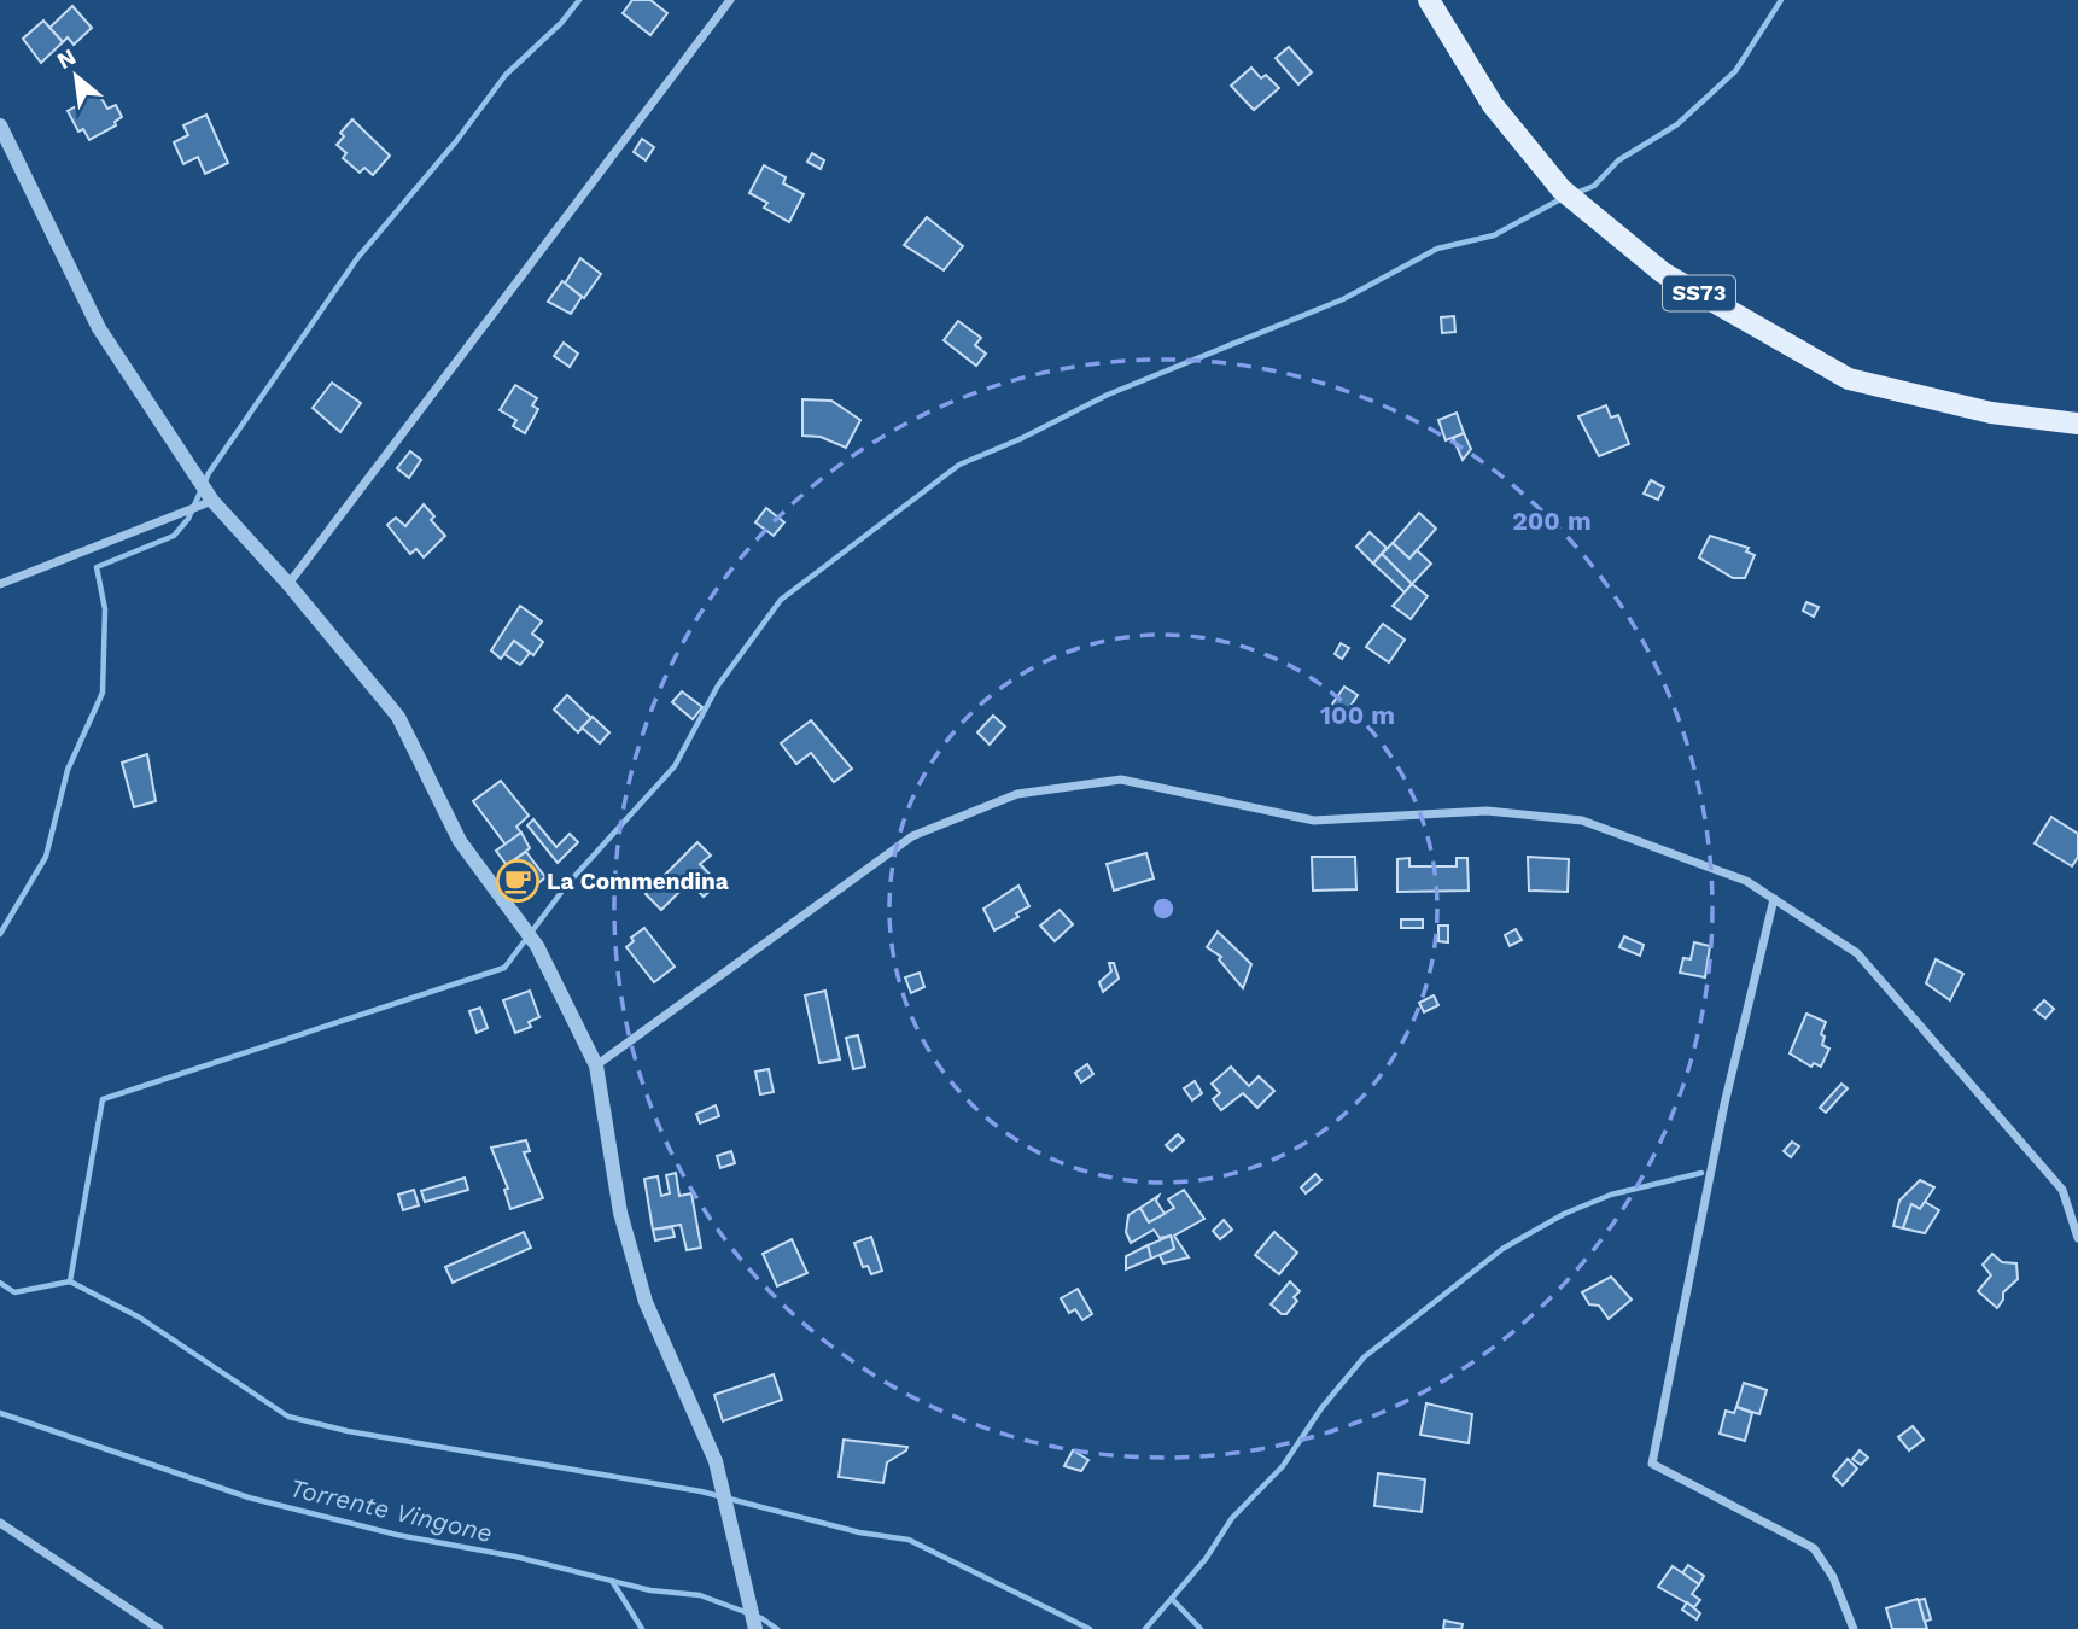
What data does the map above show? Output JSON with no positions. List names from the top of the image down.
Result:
{
  "streets": {
    "main road": ["SS73"]
  },
  "water": ["Torrente Vingone"],
  "places": {
    "cafe": ["La Commendina"]
  },
  "north": "top left",
  "rings": ["200 m", "100 m"]
}
